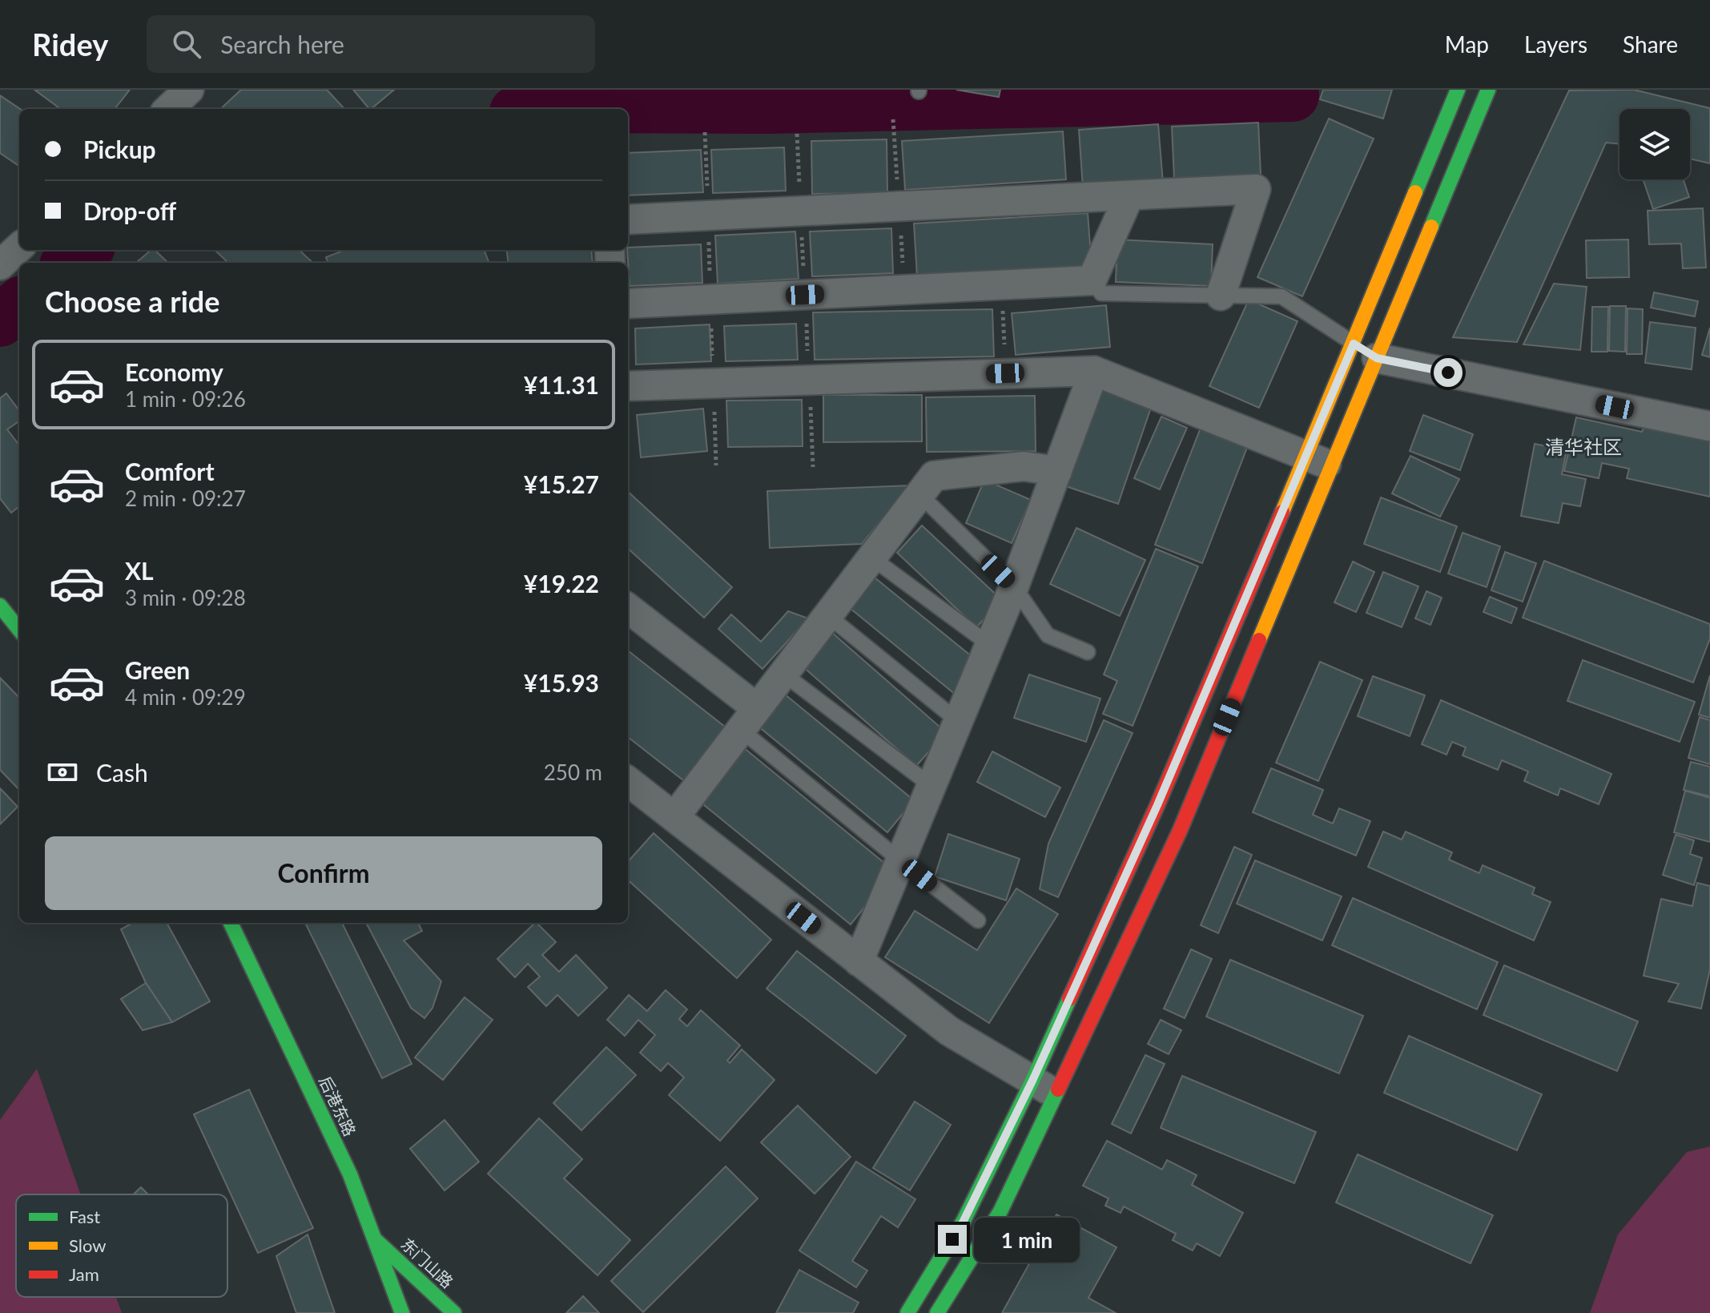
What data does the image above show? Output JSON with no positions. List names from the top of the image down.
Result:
{
  "streets": {
    "main road": ["后港东路", "东门山路"]
  },
  "crossings": [
    ["后港东路", "东门山路"]
  ],
  "districts": ["清华社区"],
  "legend": ["Fast", "Slow", "Jam"],
  "page": {
    "header": "Ridey",
    "search": "Search here",
    "nav": ["Map", "Layers", "Share"],
    "banner": ["Pickup", "Drop-off"],
    "heading": "Choose a ride",
    "list": [
      {
        "name": "Economy",
        "note": "1 min · 09:26",
        "value": "¥11.31"
      },
      {
        "name": "Comfort",
        "note": "2 min · 09:27",
        "value": "¥15.27"
      },
      {
        "name": "XL",
        "note": "3 min · 09:28",
        "value": "¥19.22"
      },
      {
        "name": "Green",
        "note": "4 min · 09:29",
        "value": "¥15.93"
      }
    ],
    "pay": ["Cash", "250 m"],
    "buttons": "Confirm",
    "bubble": "1 min"
  }
}
